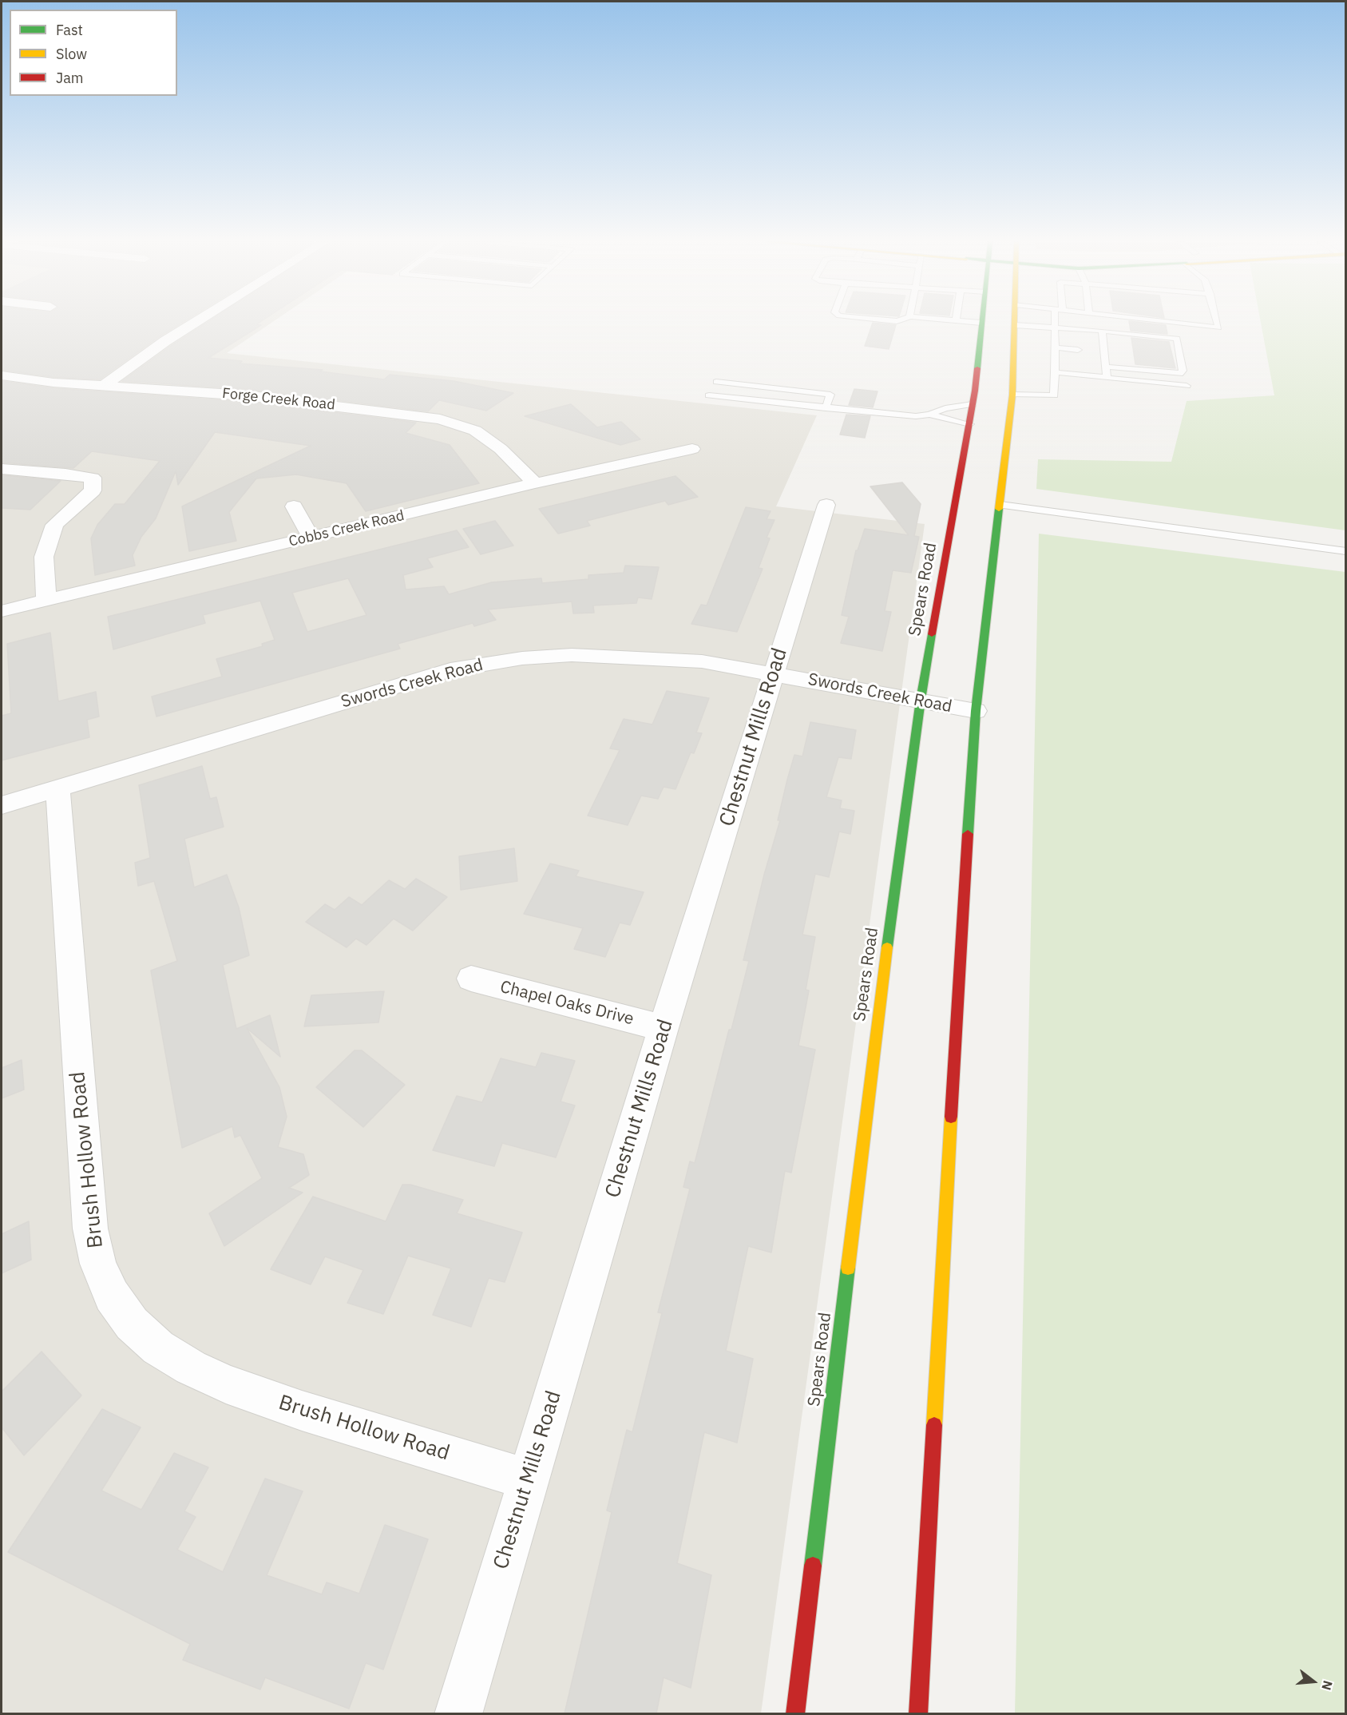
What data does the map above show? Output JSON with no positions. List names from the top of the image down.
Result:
{
  "streets": {
    "main road": ["Spears Road"],
    "street": [
      "Forge Creek Road",
      "Cobbs Creek Road",
      "Swords Creek Road",
      "Chestnut Mills Road",
      "Chapel Oaks Drive",
      "Brush Hollow Road"
    ]
  },
  "crossings": [
    ["Forge Creek Road", "Cobbs Creek Road"],
    ["Spears Road", "Swords Creek Road"],
    ["Swords Creek Road", "Chestnut Mills Road"],
    ["Swords Creek Road", "Brush Hollow Road"],
    ["Chestnut Mills Road", "Chapel Oaks Drive"],
    ["Chestnut Mills Road", "Brush Hollow Road"]
  ],
  "legend": ["Fast", "Slow", "Jam"],
  "north": "right"
}
